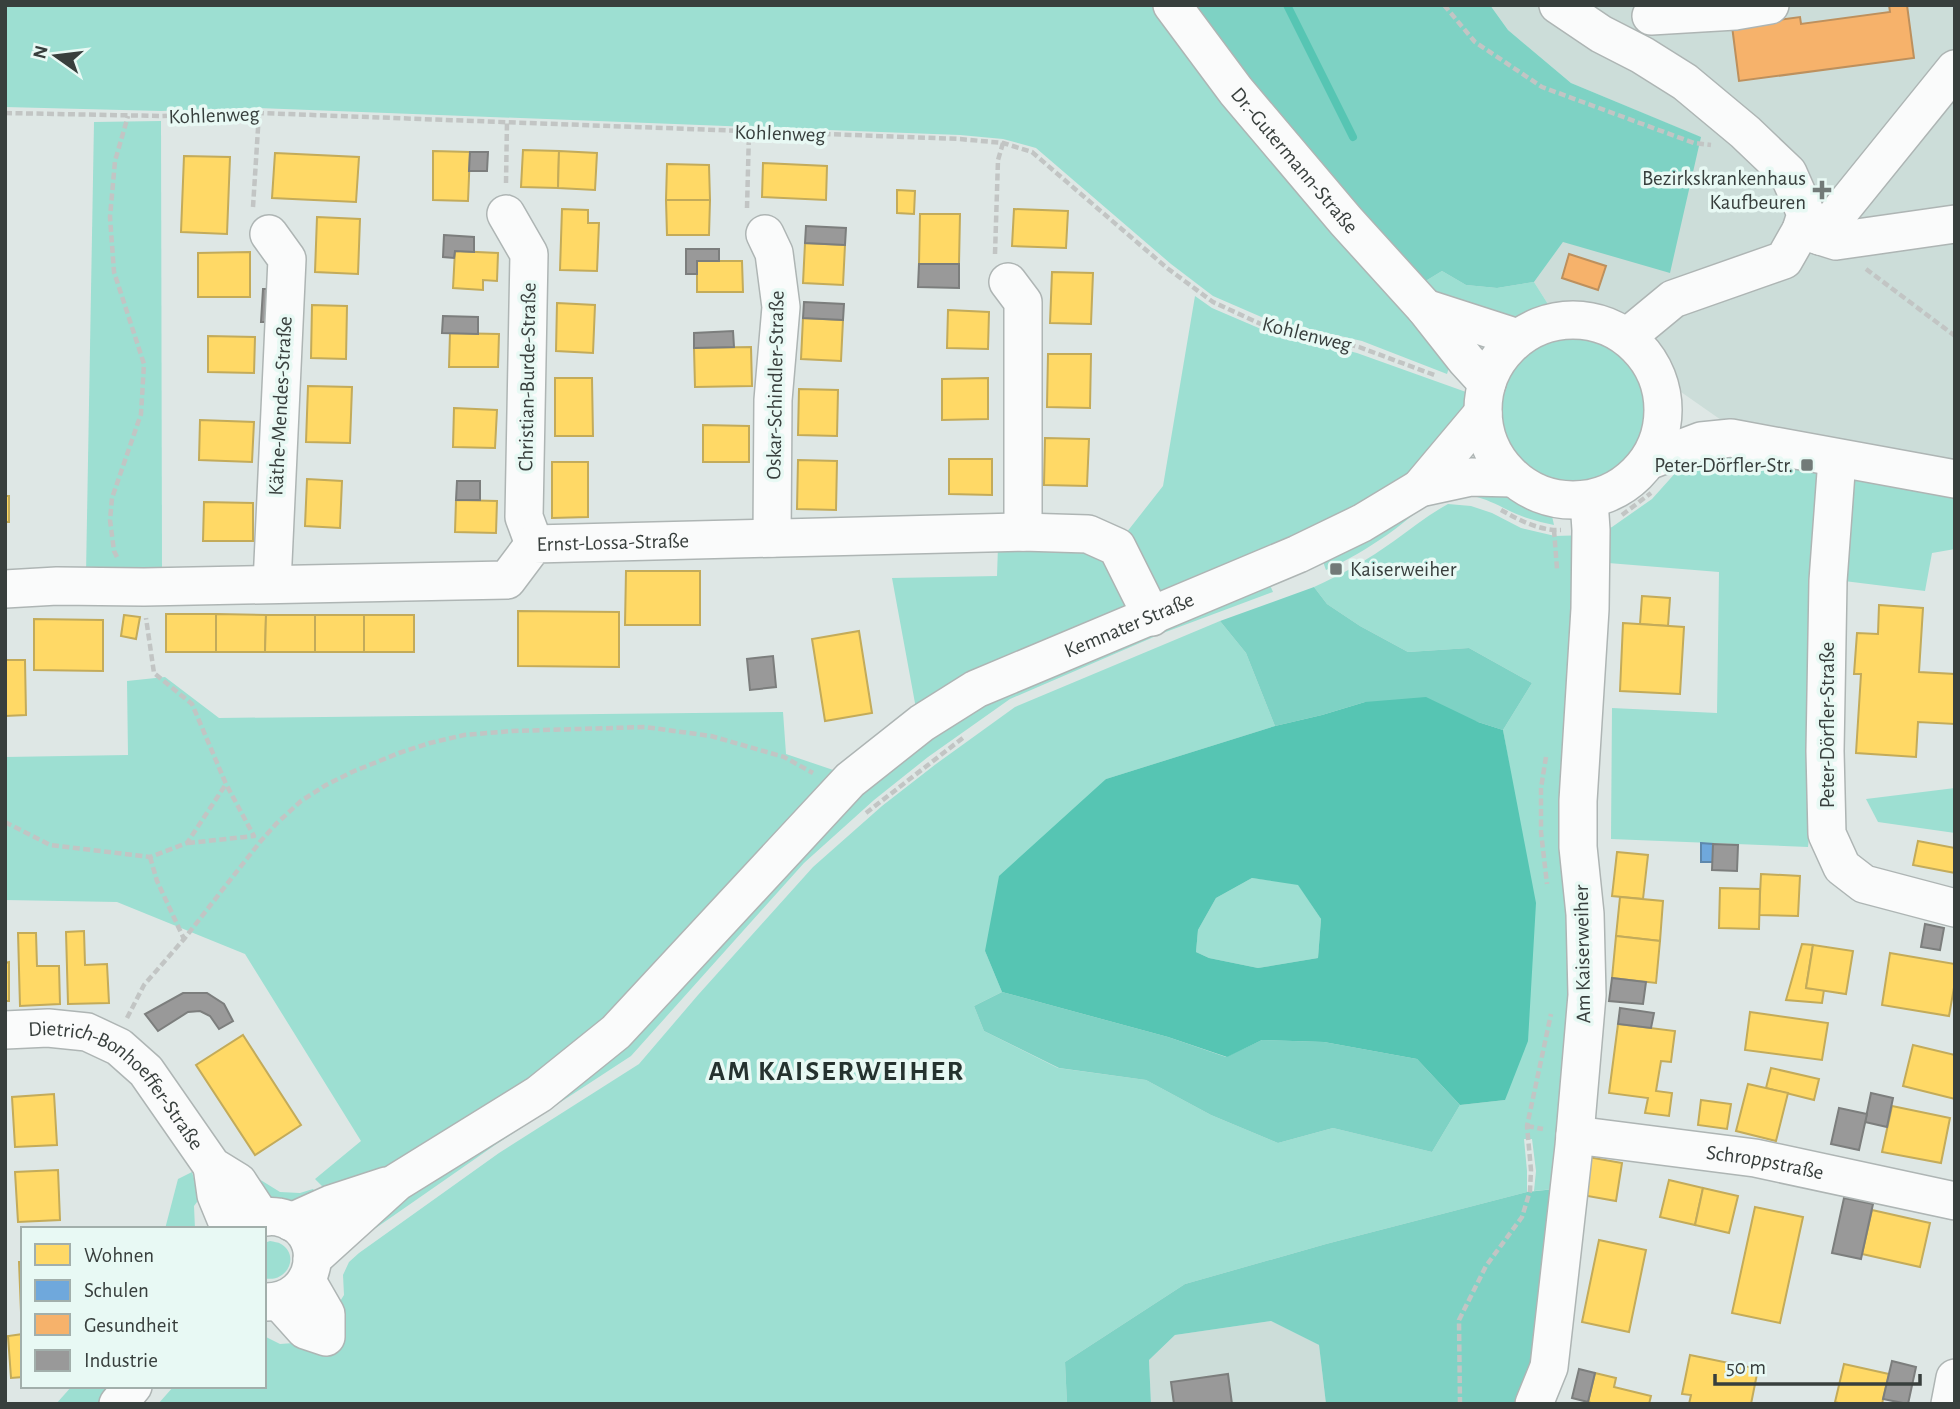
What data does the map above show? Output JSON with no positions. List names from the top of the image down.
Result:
{
  "streets": {
    "street": [
      "Dr.-Gutermann-Straße",
      "Christian-Burde-Straße",
      "Oskar-Schindler-Straße",
      "Käthe-Mendes-Straße",
      "Ernst-Lossa-Straße",
      "Kemnater Straße",
      "Peter-Dörfler-Straße",
      "Am Kaiserweiher",
      "Dietrich-Bonhoeffer-Straße",
      "Schroppstraße"
    ],
    "path": ["Kohlenweg"]
  },
  "crossings": [
    ["Kohlenweg", "Dr.-Gutermann-Straße"],
    ["Kohlenweg", "Kemnater Straße"],
    ["Kohlenweg", "Am Kaiserweiher"],
    ["Dr.-Gutermann-Straße", "Kemnater Straße"],
    ["Dr.-Gutermann-Straße", "Am Kaiserweiher"],
    ["Christian-Burde-Straße", "Ernst-Lossa-Straße"],
    ["Oskar-Schindler-Straße", "Ernst-Lossa-Straße"],
    ["Käthe-Mendes-Straße", "Ernst-Lossa-Straße"],
    ["Ernst-Lossa-Straße", "Kemnater Straße"],
    ["Kemnater Straße", "Am Kaiserweiher"],
    ["Am Kaiserweiher", "Schroppstraße"]
  ],
  "districts": ["AM KAISERWEIHER"],
  "places": {
    "health": ["Bezirkskrankenhaus Kaufbeuren"],
    "transit": ["Peter-Dörfler-Str.", "Kaiserweiher"]
  },
  "legend": [
    "Wohnen",
    "Schulen",
    "Gesundheit",
    "Industrie"
  ],
  "scale_bar": "50 m",
  "north": "left"
}
